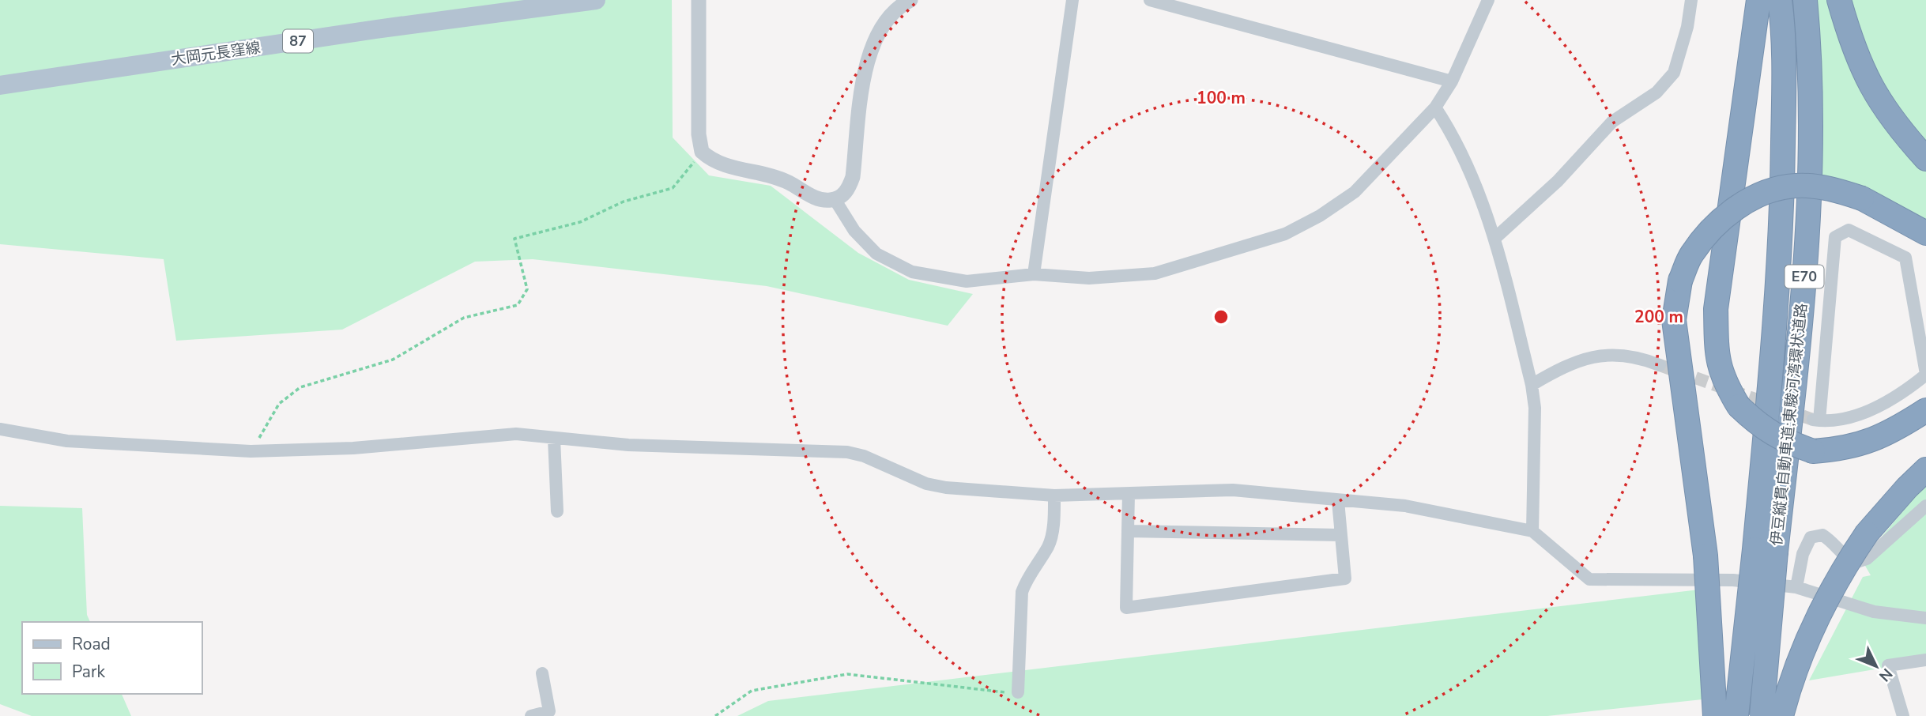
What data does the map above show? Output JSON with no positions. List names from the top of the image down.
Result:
{
  "streets": {
    "highway": ["E70", "伊豆縦貫自動車道;東駿河湾環状道路"],
    "main road": ["87", "大岡元長窪線"]
  },
  "legend": ["Road", "Park"],
  "north": "bottom right",
  "rings": ["100 m", "200 m"]
}
